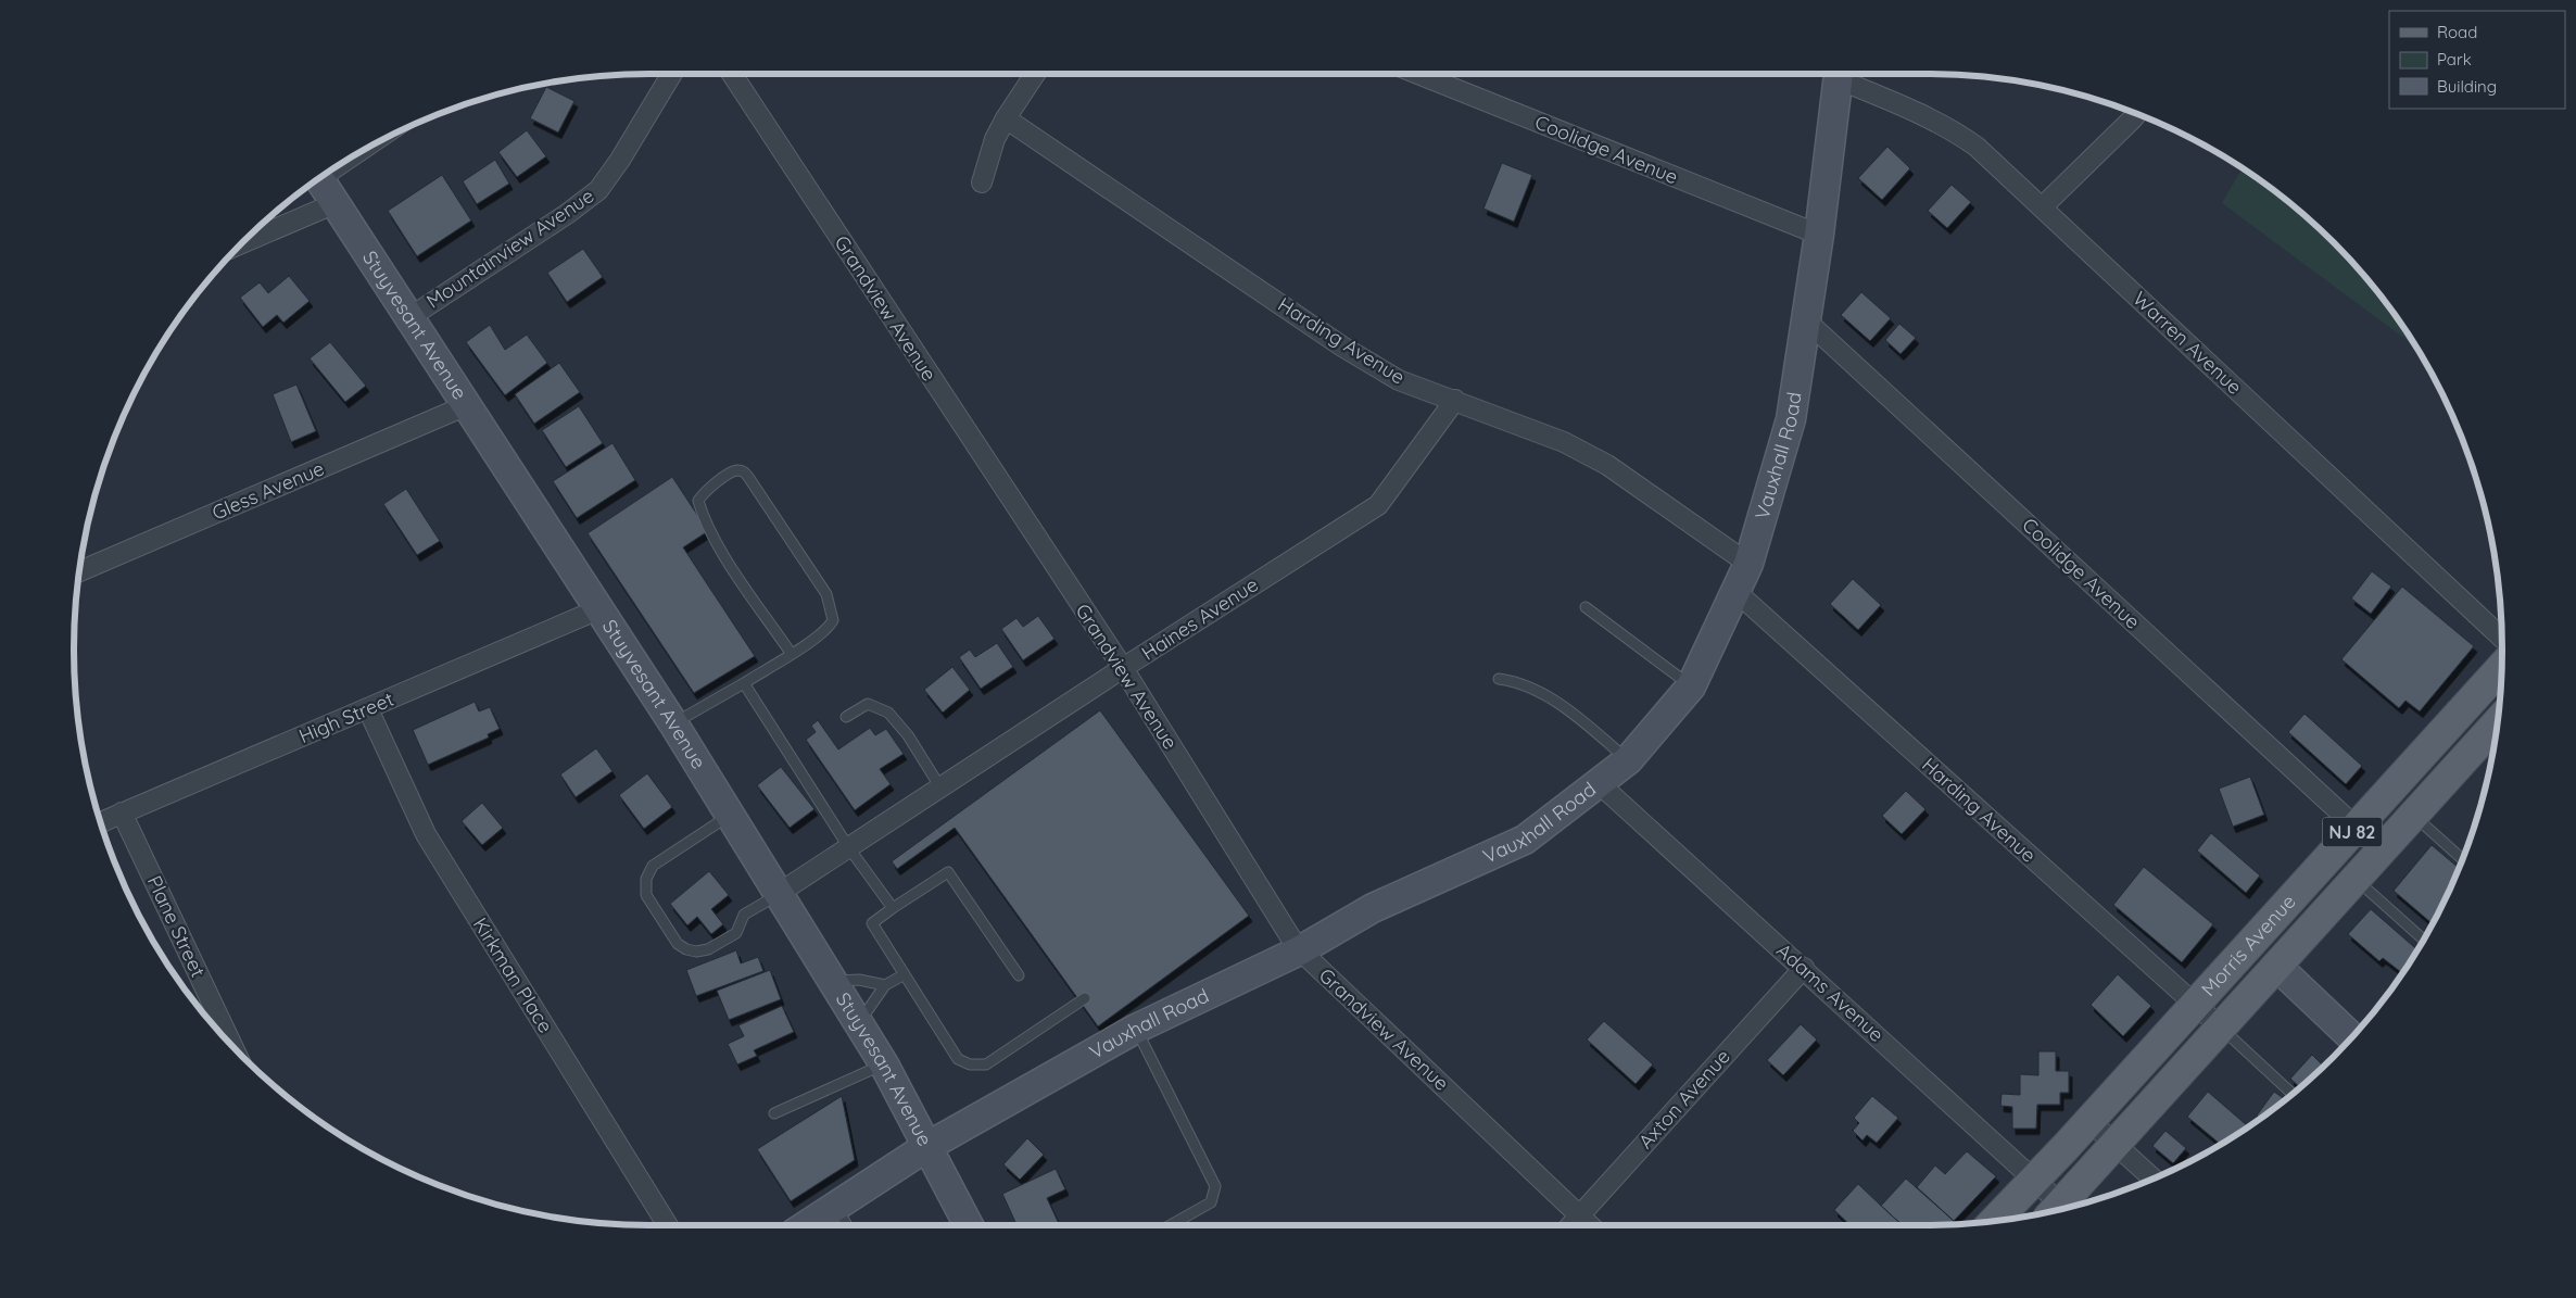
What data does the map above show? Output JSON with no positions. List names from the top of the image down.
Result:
{
  "streets": {
    "main road": ["NJ 82", "Morris Avenue"],
    "street": [
      "Coolidge Avenue",
      "Mountainview Avenue",
      "Grandview Avenue",
      "Stuyvesant Avenue",
      "Harding Avenue",
      "Warren Avenue",
      "Vauxhall Road",
      "Gless Avenue",
      "Haines Avenue",
      "High Street",
      "Plane Street",
      "Kirkman Place",
      "Adams Avenue",
      "Axton Avenue"
    ]
  },
  "crossings": [
    ["Coolidge Avenue", "Vauxhall Road"],
    ["Coolidge Avenue", "Morris Avenue"],
    ["Mountainview Avenue", "Stuyvesant Avenue"],
    ["Grandview Avenue", "Vauxhall Road"],
    ["Grandview Avenue", "Haines Avenue"],
    ["Grandview Avenue", "Axton Avenue"],
    ["Stuyvesant Avenue", "Vauxhall Road"],
    ["Stuyvesant Avenue", "Gless Avenue"],
    ["Stuyvesant Avenue", "Haines Avenue"],
    ["Stuyvesant Avenue", "High Street"],
    ["Harding Avenue", "Vauxhall Road"],
    ["Harding Avenue", "Haines Avenue"],
    ["Harding Avenue", "Morris Avenue"],
    ["Vauxhall Road", "Adams Avenue"],
    ["High Street", "Plane Street"],
    ["High Street", "Kirkman Place"],
    ["Morris Avenue", "Adams Avenue"],
    ["Adams Avenue", "Axton Avenue"]
  ],
  "legend": ["Road", "Park", "Building"]
}
